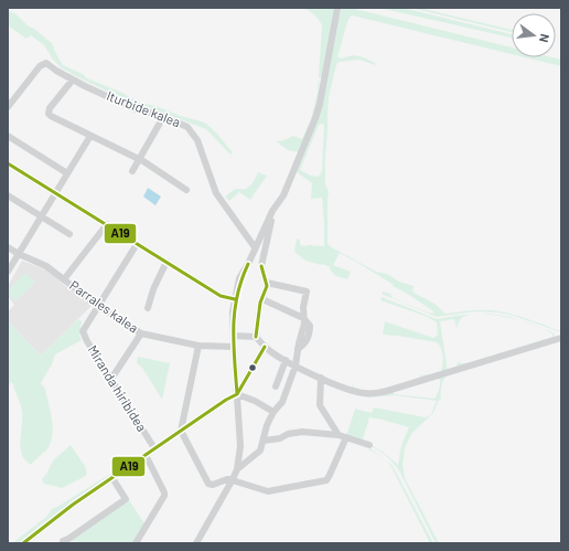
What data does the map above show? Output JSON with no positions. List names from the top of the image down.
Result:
{
  "streets": {
    "street": ["Iturbide kalea", "Parrales kalea", "Miranda hiribidea"]
  },
  "crossings": [
    ["Parrales kalea", "Miranda hiribidea"]
  ],
  "lines": ["transit line A19"],
  "north": "right"
}
